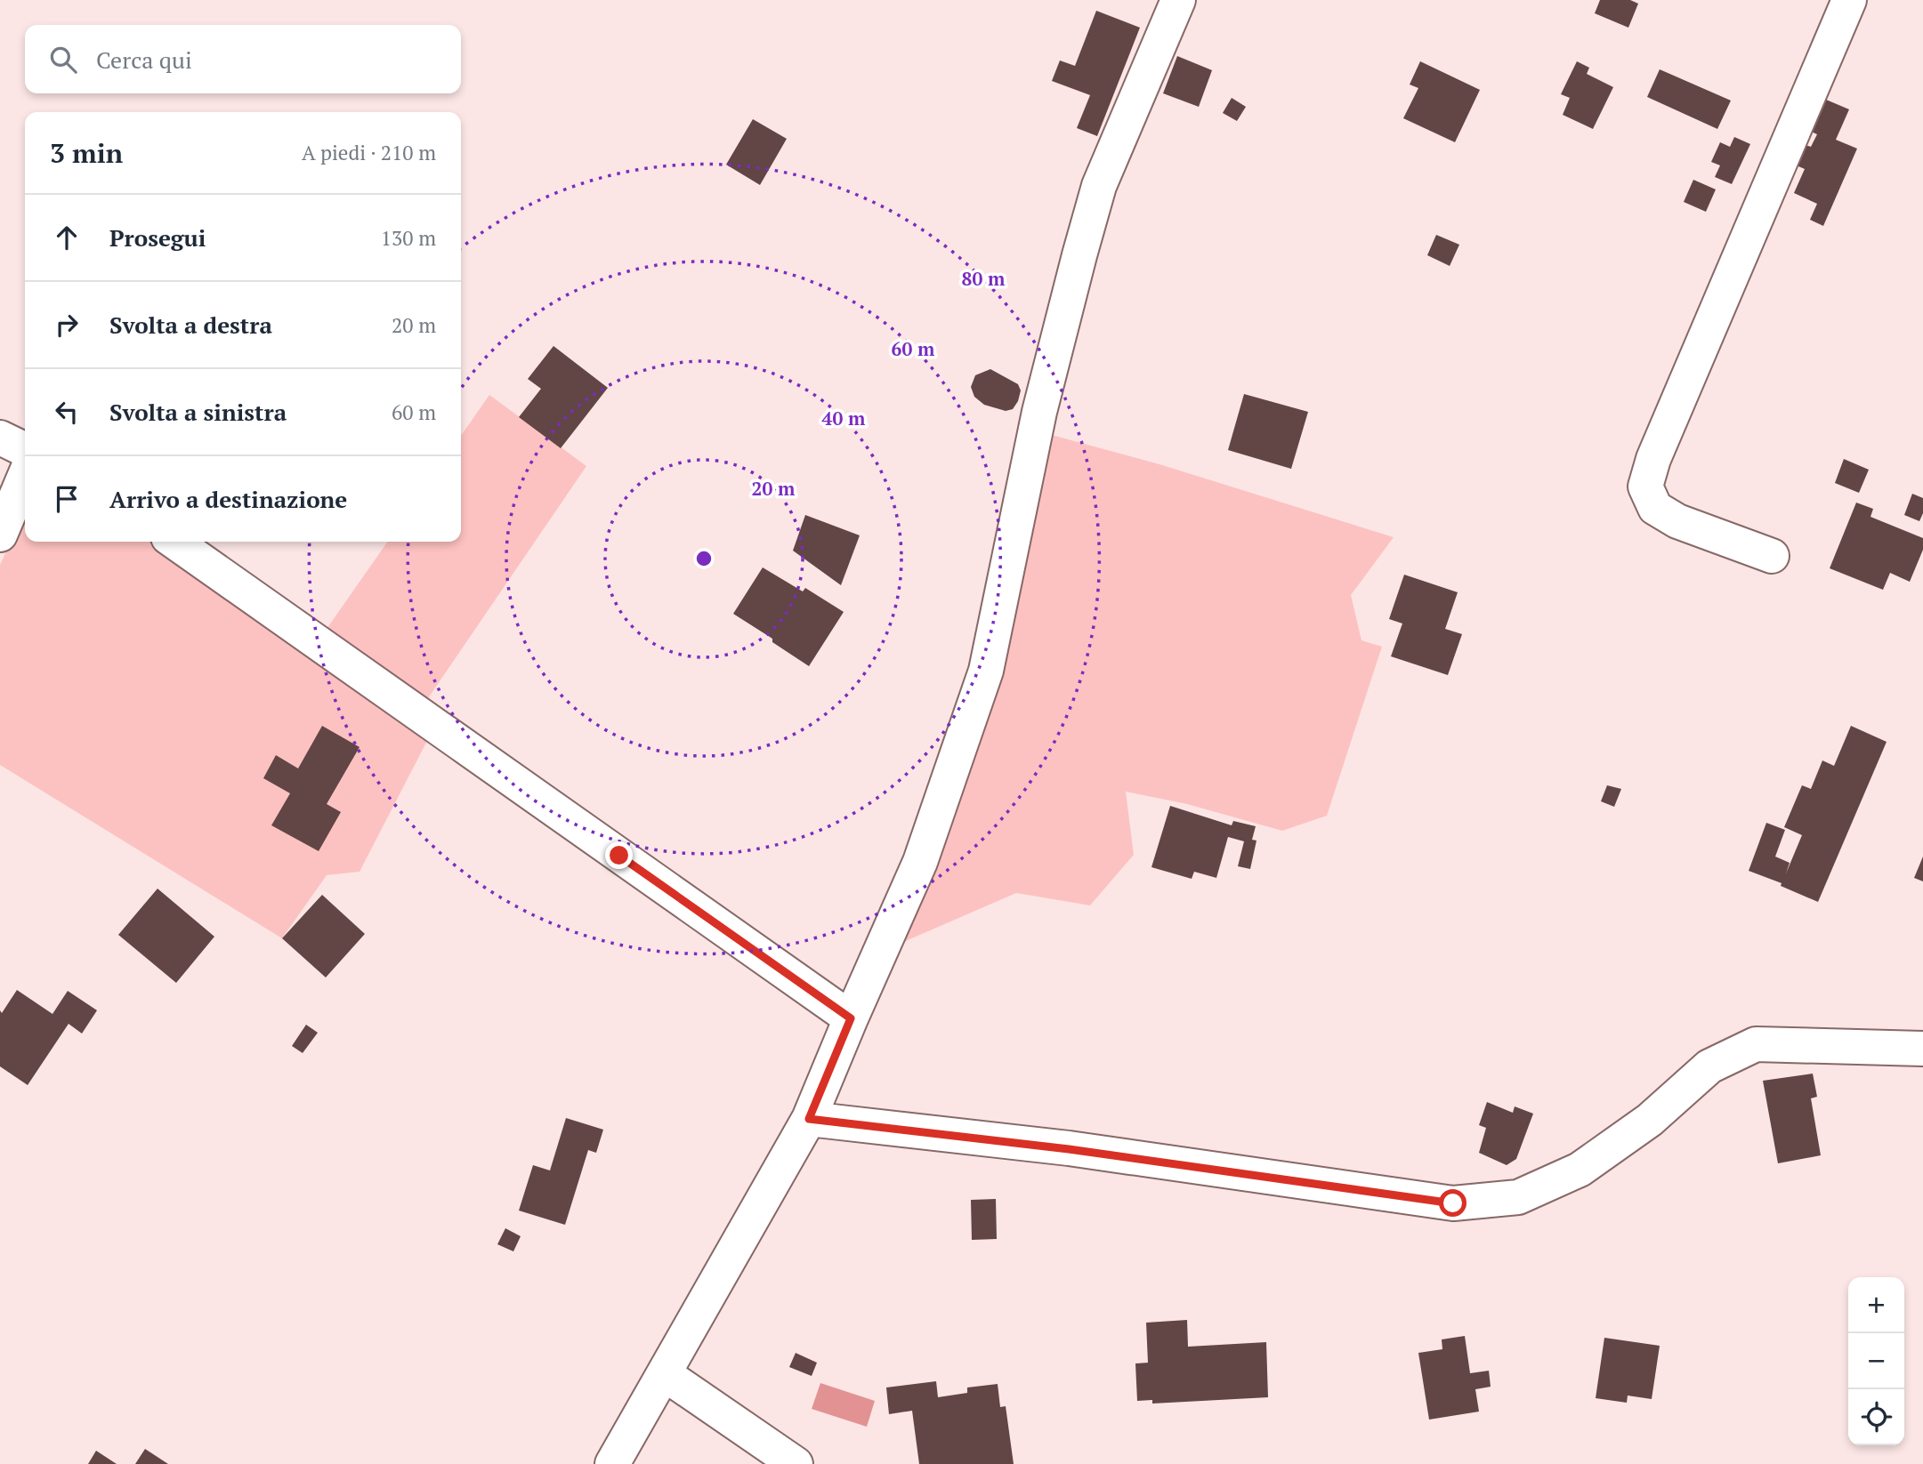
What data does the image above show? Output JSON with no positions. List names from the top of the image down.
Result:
{
  "page": {
    "search": "Cerca qui",
    "heading": ["3 min", "A piedi · 210 m"],
    "list": [
      ["Prosegui", "130 m"],
      ["Svolta a destra", "20 m"],
      ["Svolta a sinistra", "60 m"],
      "Arrivo a destinazione"
    ],
    "map_buttons": ["+", "−"]
  },
  "rings": [
    "80 m",
    "60 m",
    "40 m",
    "20 m"
  ]
}
